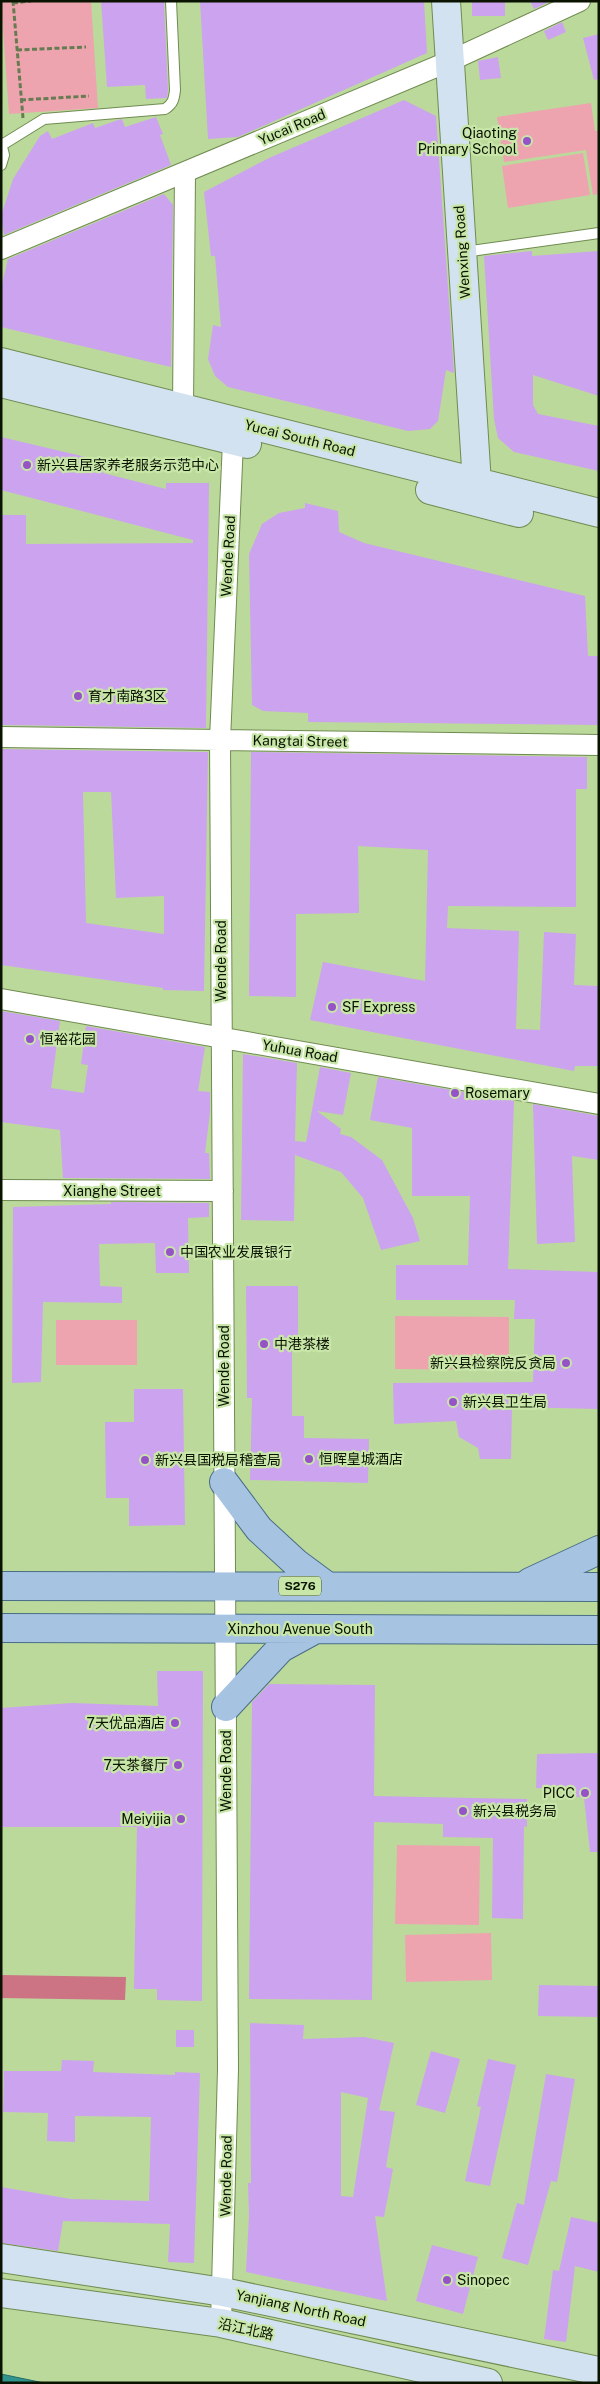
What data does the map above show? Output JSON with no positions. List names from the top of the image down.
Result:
{
  "streets": {
    "main road": ["S276", "Xinzhou Avenue South"],
    "street": [
      "Yucai Road",
      "Wenxing Road",
      "Yucai South Road",
      "Wende Road",
      "Kangtai Street",
      "Yuhua Road",
      "Xianghe Street",
      "Yanjiang North Road",
      "沿江北路"
    ]
  },
  "crossings": [
    ["Yucai Road", "Wenxing Road"],
    ["Wenxing Road", "Yucai South Road"],
    ["Yucai South Road", "Wende Road"],
    ["Wende Road", "Kangtai Street"],
    ["Wende Road", "Yuhua Road"],
    ["Wende Road", "Xianghe Street"],
    ["Wende Road", "S276"],
    ["Wende Road", "Xinzhou Avenue South"],
    ["Wende Road", "Yanjiang North Road"],
    ["Wende Road", "沿江北路"]
  ],
  "places": [
    "Qiaoting Primary School",
    "新兴县居家养老服务示范中心",
    "育才南路3区",
    "SF Express",
    "恒裕花园",
    "Rosemary",
    "中国农业发展银行",
    "中港茶楼",
    "新兴县检察院反贪局",
    "新兴县卫生局",
    "恒晖皇城酒店",
    "新兴县国税局稽查局",
    "7天优品酒店",
    "7天茶餐厅",
    "PICC",
    "新兴县税务局",
    "Meiyijia",
    "Sinopec"
  ]
}
